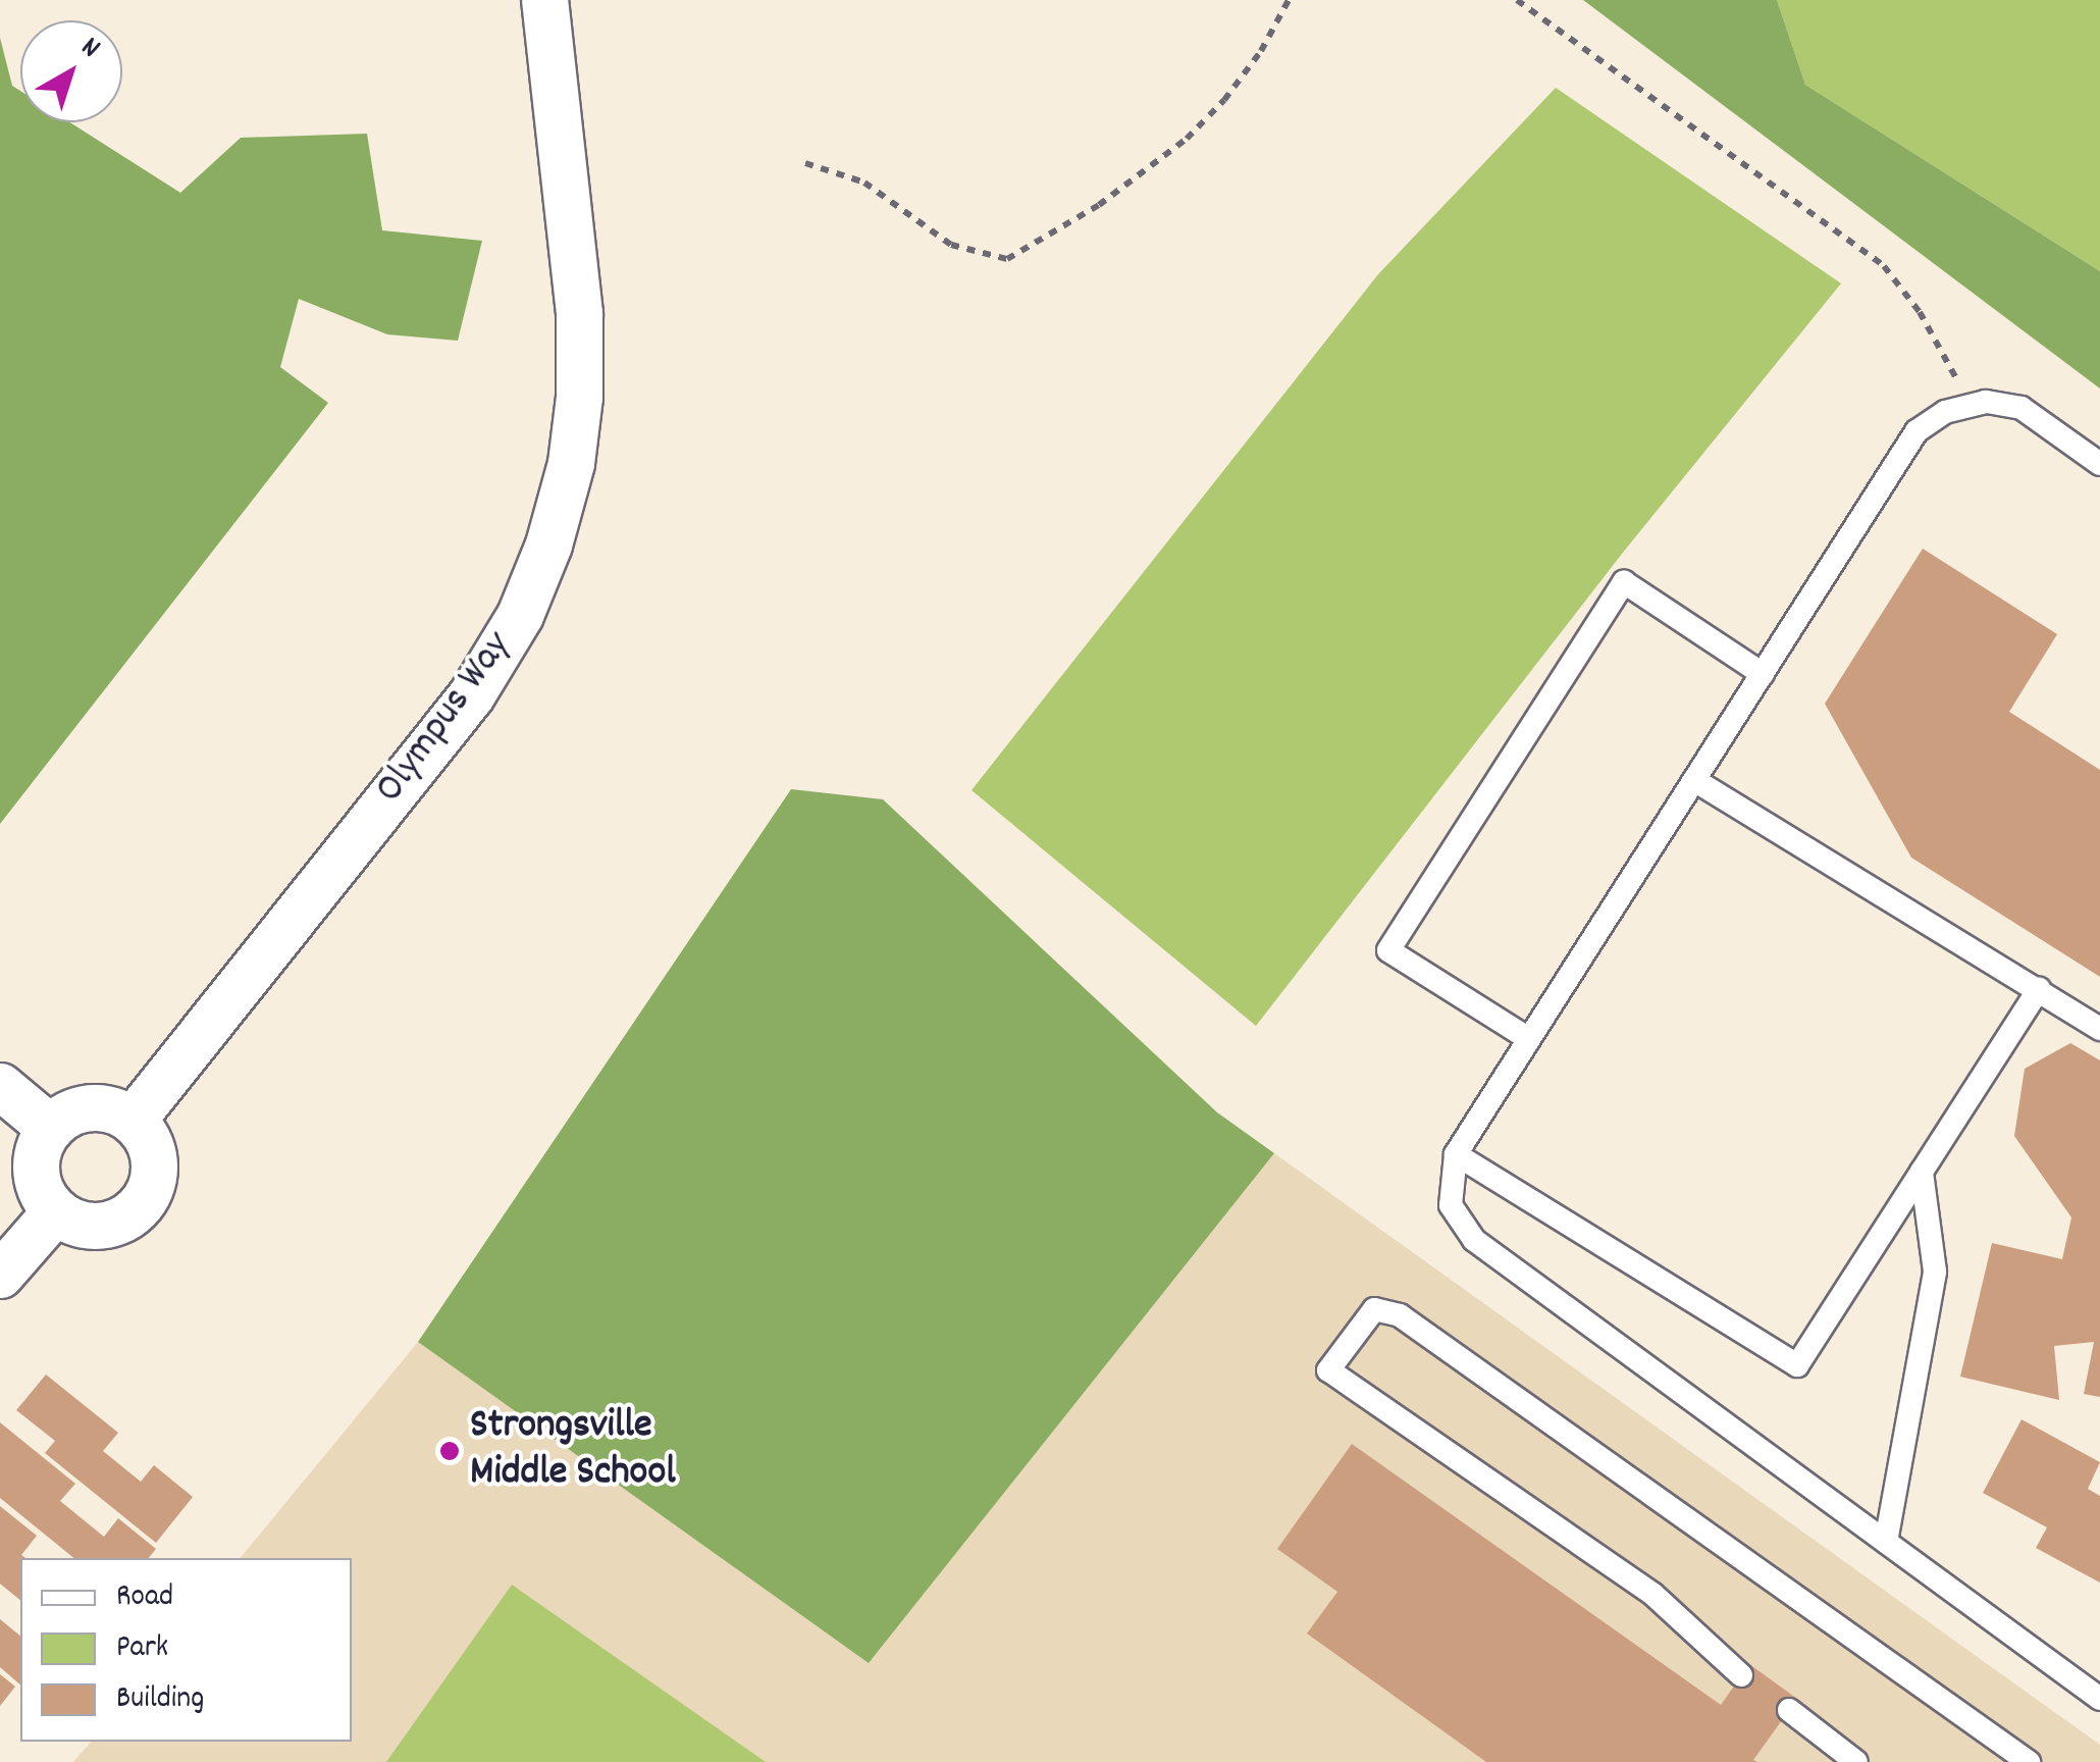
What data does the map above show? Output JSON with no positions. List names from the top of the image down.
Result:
{
  "streets": {
    "street": ["Olympus Way"]
  },
  "places": ["Strongsville Middle School"],
  "legend": ["Road", "Park", "Building"],
  "north": "top right"
}
